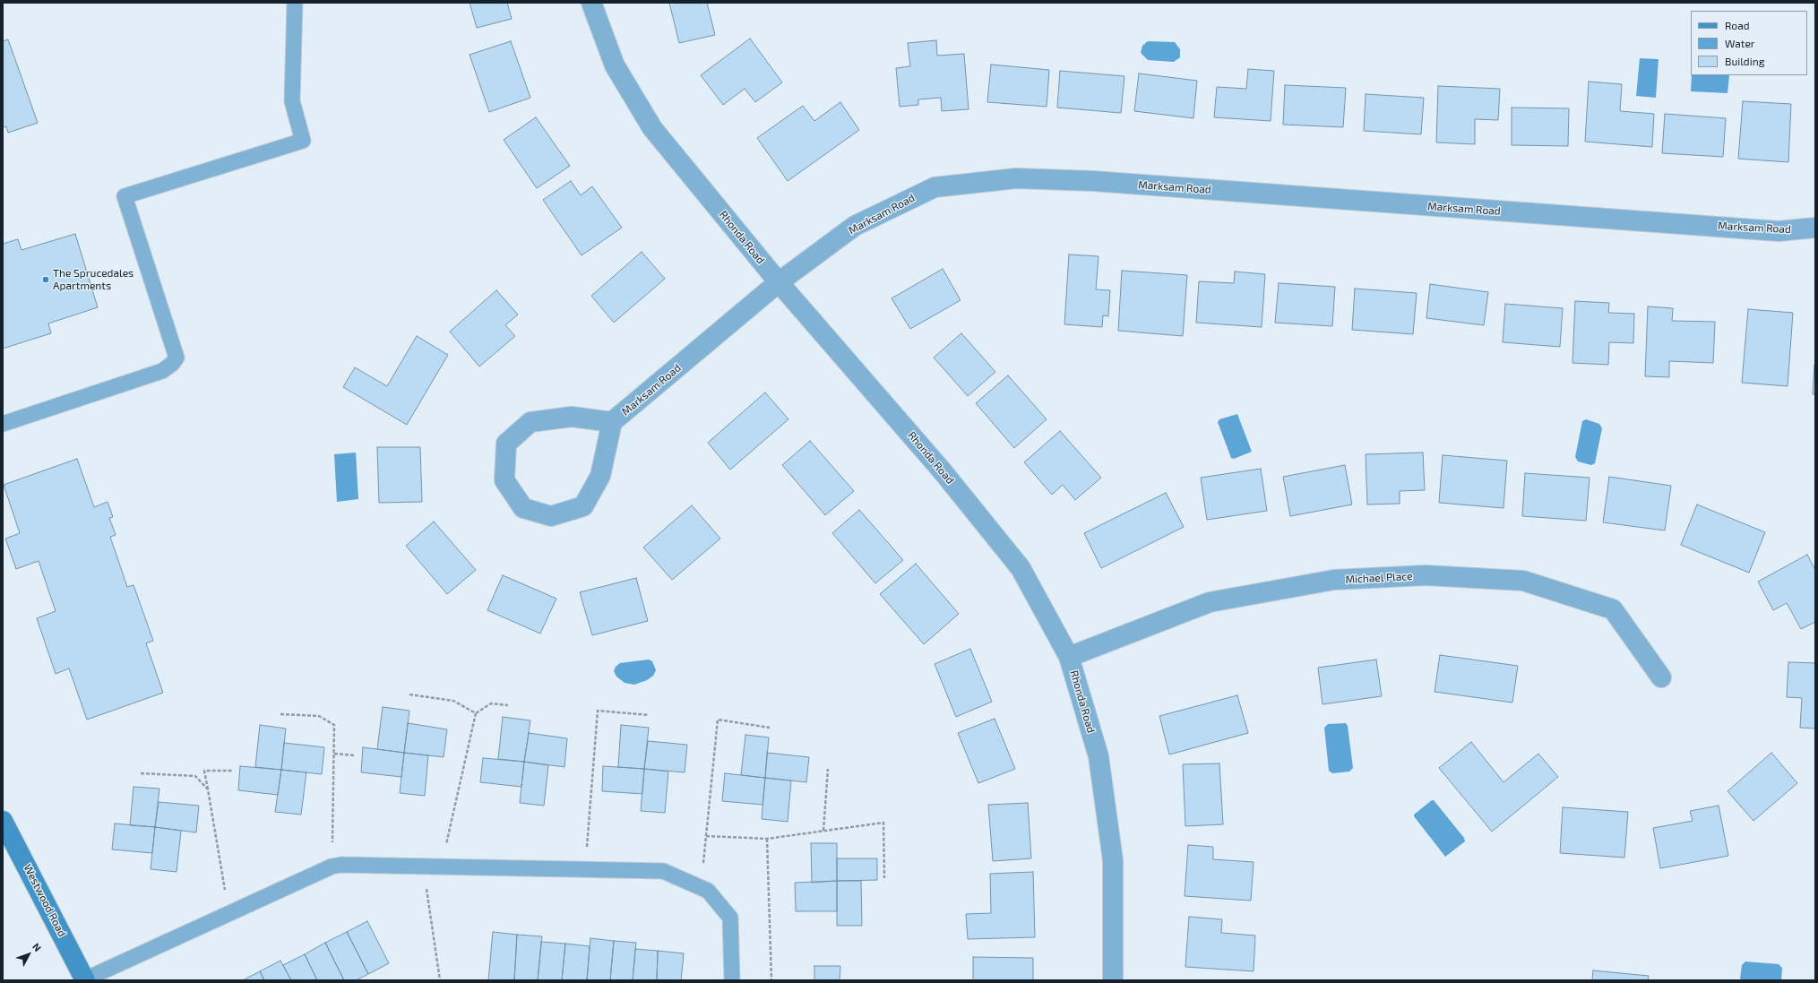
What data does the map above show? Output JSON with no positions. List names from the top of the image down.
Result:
{
  "streets": {
    "street": [
      "Marksam Road",
      "Rhonda Road",
      "Michael Place",
      "Westwood Road"
    ]
  },
  "crossings": [
    ["Marksam Road", "Rhonda Road"],
    ["Rhonda Road", "Michael Place"]
  ],
  "places": ["The Sprucedales Apartments"],
  "legend": ["Road", "Water", "Building"],
  "north": "top right"
}
